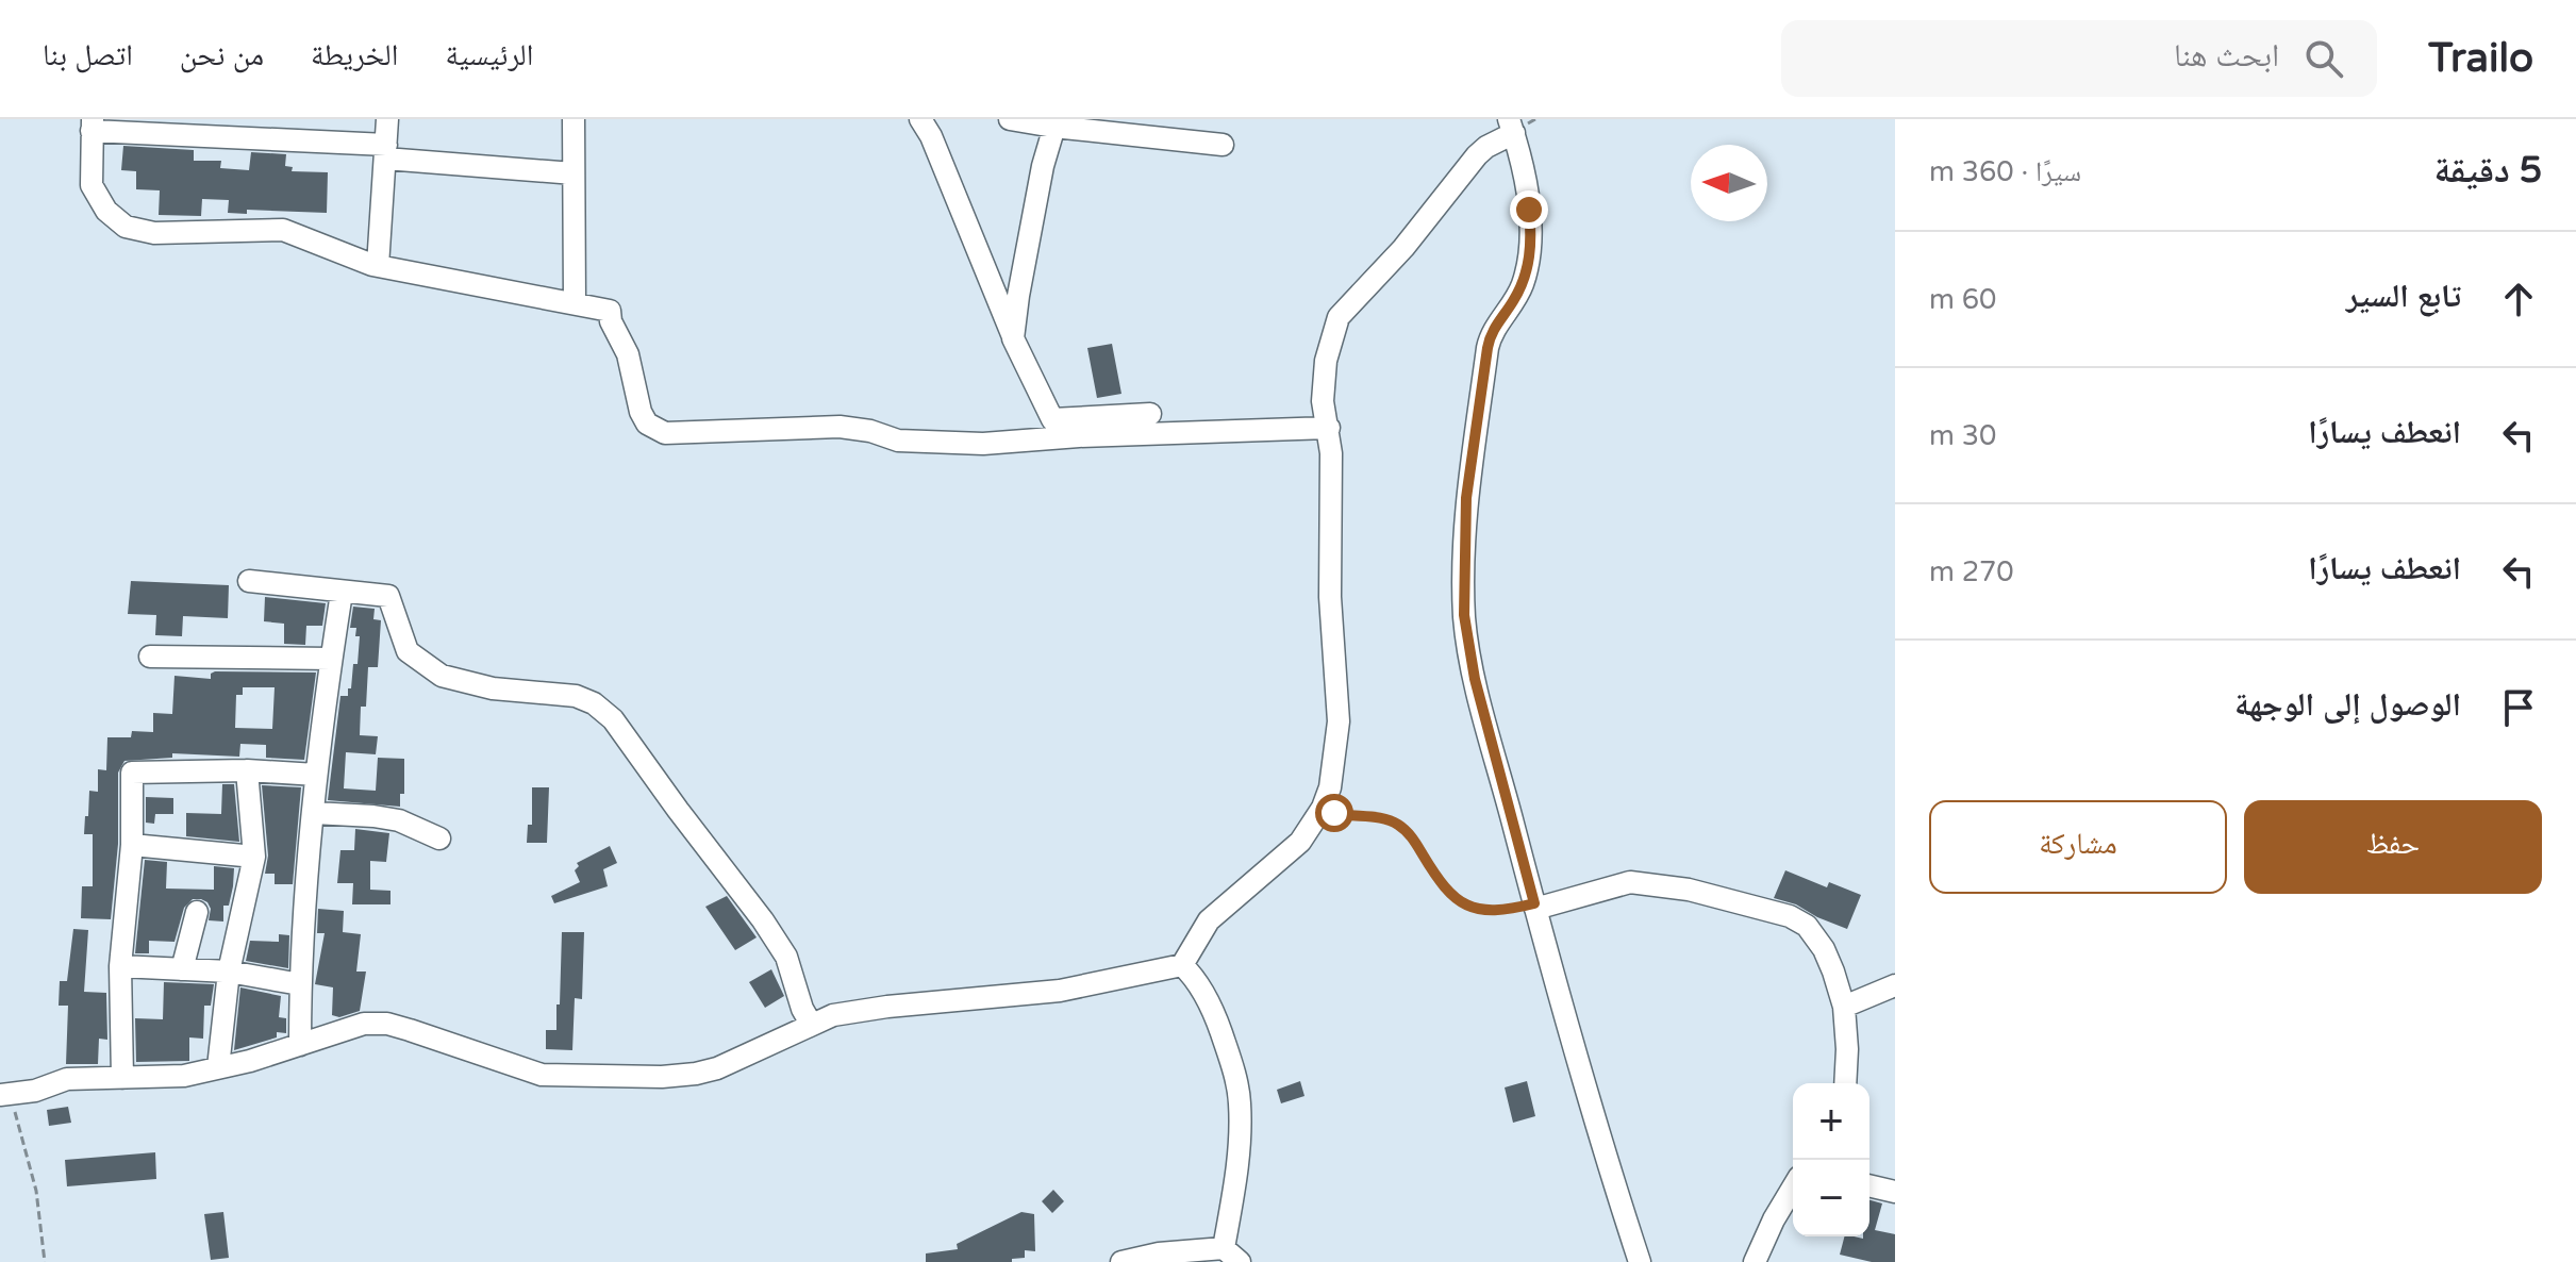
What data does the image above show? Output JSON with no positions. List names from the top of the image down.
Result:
{
  "north": "left",
  "page": {
    "header": "Trailo",
    "search": "ابحث هنا",
    "nav": [
      "الرئيسية",
      "الخريطة",
      "من نحن",
      "اتصل بنا"
    ],
    "heading": ["5 دقيقة", "سيرًا · 360 m"],
    "list": [
      ["تابع السير", "60 m"],
      ["انعطف يسارًا", "30 m"],
      ["انعطف يسارًا", "270 m"],
      "الوصول إلى الوجهة"
    ],
    "buttons": ["حفظ", "مشاركة"],
    "map_buttons": ["+", "−"]
  }
}
